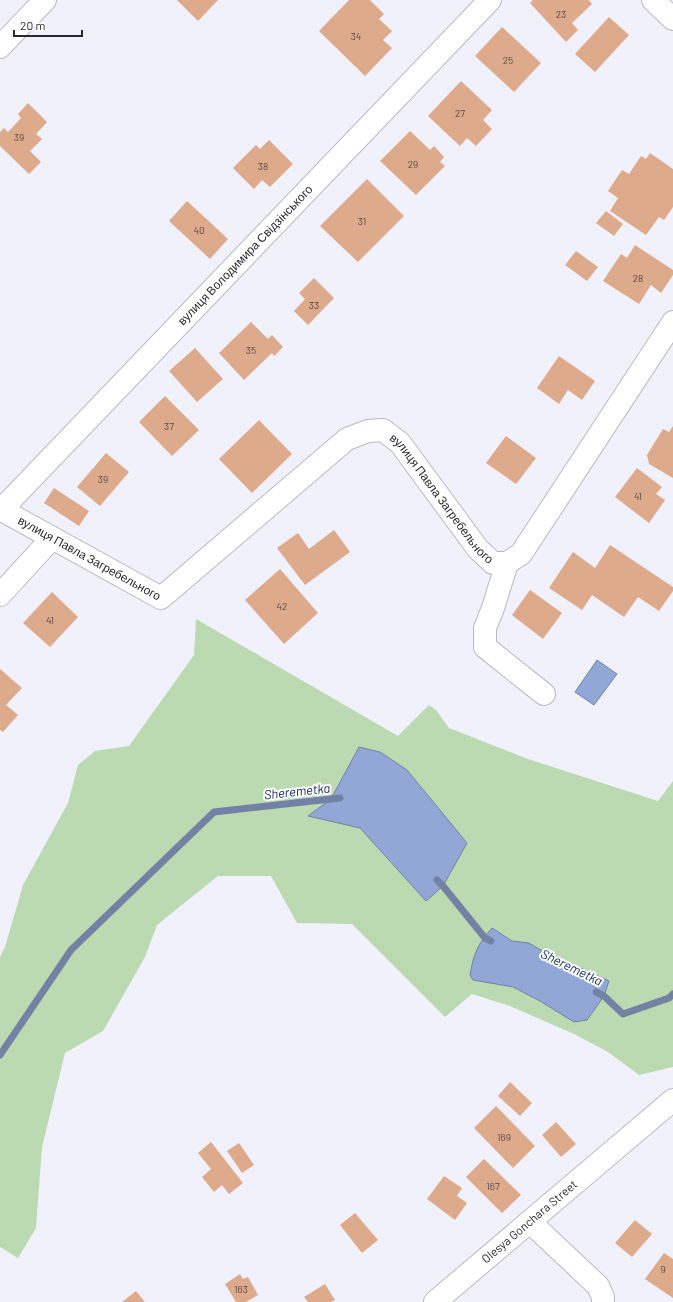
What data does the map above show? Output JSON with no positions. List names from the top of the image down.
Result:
{
  "streets": {
    "street": ["вулиця Володимира Свідзінського", "вулиця Павла Загребельного", "Olesya Gonchara Street"]
  },
  "crossings": [
    ["вулиця Володимира Свідзінського", "вулиця Павла Загребельного"]
  ],
  "water": ["Sheremetka"],
  "house_numbers": [
    "23",
    "34",
    "25",
    "27",
    "39",
    "29",
    "38",
    "31",
    "40",
    "28",
    "33",
    "35",
    "37",
    "39",
    "41",
    "42",
    "41",
    "169",
    "167",
    "9",
    "163"
  ],
  "scale_bar": "20 m"
}
